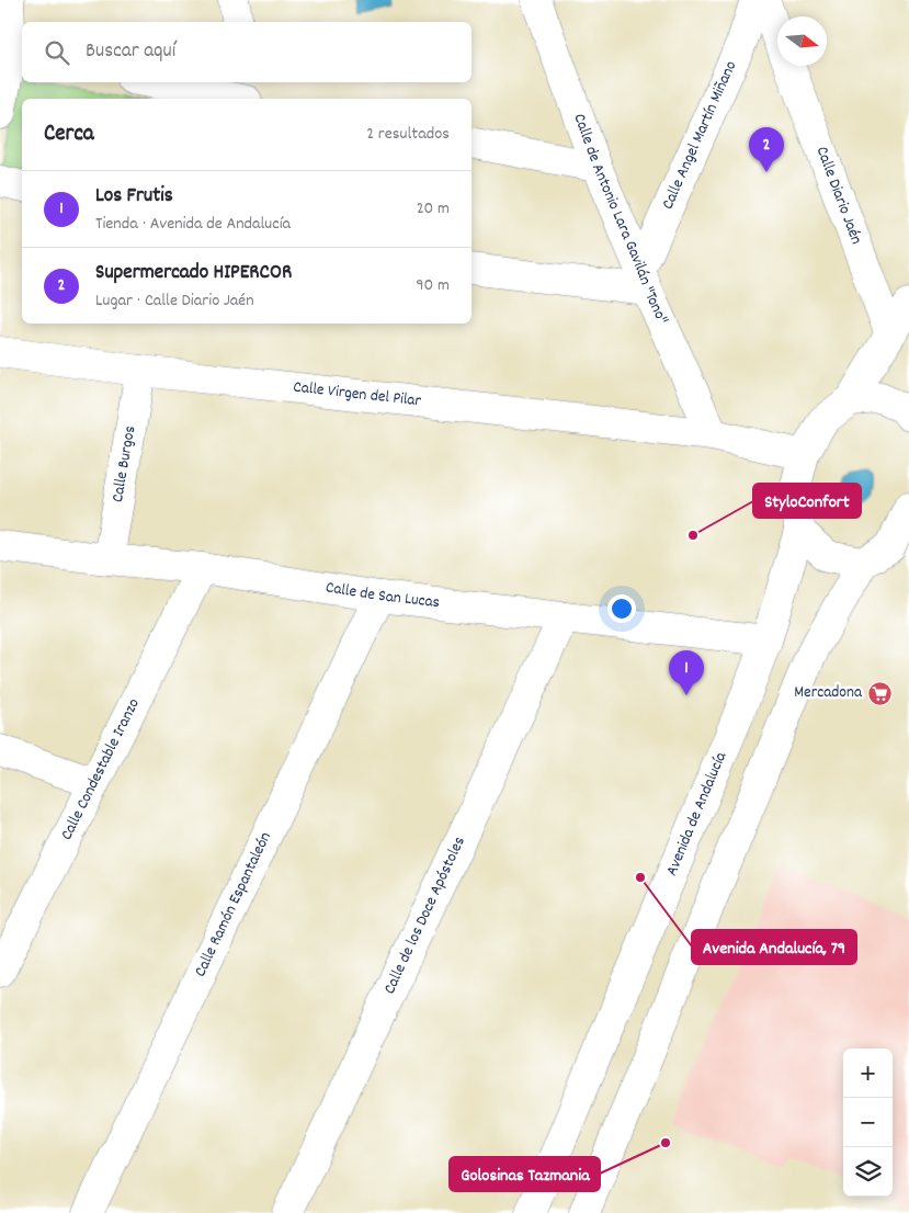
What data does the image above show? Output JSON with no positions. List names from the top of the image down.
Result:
{
  "streets": {
    "street": [
      "Calle Angel Martín Miñano",
      "Calle Diario Jaén",
      "Calle de Antonio Lara Gavilán \"Tono\"",
      "Calle Virgen del Pilar",
      "Calle Burgos",
      "Calle de San Lucas",
      "Calle Condestable Iranzo",
      "Avenida de Andalucía",
      "Calle Ramón Espantaleón",
      "Calle de los Doce Apóstoles"
    ]
  },
  "crossings": [
    ["Calle Angel Martín Miñano", "Calle de Antonio Lara Gavilán \"Tono\""],
    ["Calle de Antonio Lara Gavilán \"Tono\"", "Calle Virgen del Pilar"],
    ["Calle Virgen del Pilar", "Calle Burgos"],
    ["Calle Burgos", "Calle de San Lucas"],
    ["Calle de San Lucas", "Calle Condestable Iranzo"],
    ["Calle de San Lucas", "Avenida de Andalucía"],
    ["Calle de San Lucas", "Calle Ramón Espantaleón"],
    ["Calle de San Lucas", "Calle de los Doce Apóstoles"]
  ],
  "places": {
    "other": ["StyloConfort", "Avenida Andalucía, 79", "Golosinas Tazmania"],
    "supermarket": ["Mercadona"]
  },
  "north": "right",
  "page": {
    "search": "Buscar aquí",
    "heading": ["Cerca", "2 resultados"],
    "pins": ["2", "1"],
    "list": [
      {
        "mark": "1",
        "name": "Los Frutis",
        "note": "Tienda · Avenida de Andalucía",
        "value": "20 m"
      },
      {
        "mark": "2",
        "name": "Supermercado HIPERCOR",
        "note": "Lugar · Calle Diario Jaén",
        "value": "90 m"
      }
    ],
    "map_buttons": ["+", "−"]
  }
}
